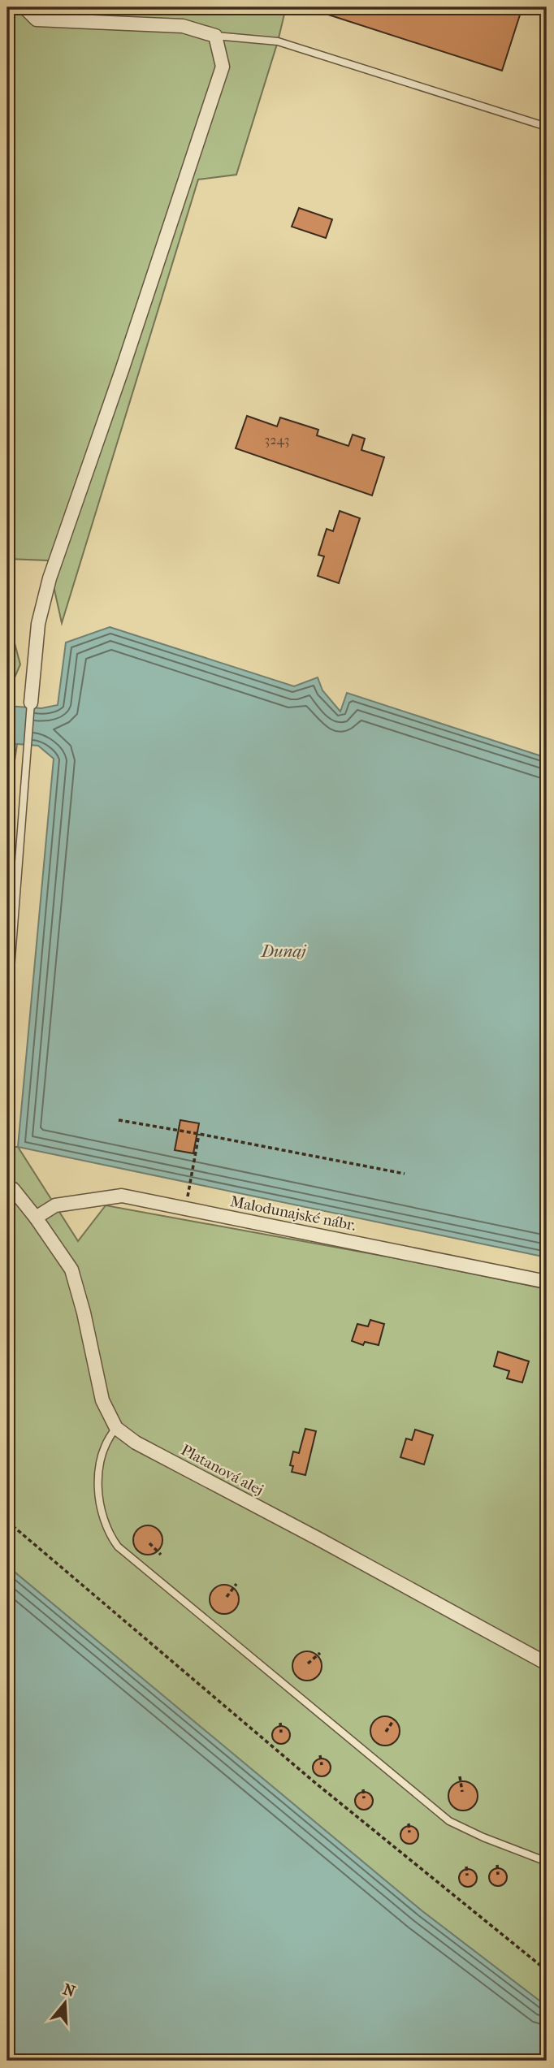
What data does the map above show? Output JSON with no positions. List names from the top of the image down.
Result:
{
  "streets": {
    "street": ["Malodunajské nábr.", "Platanová alej"]
  },
  "crossings": [
    ["Malodunajské nábr.", "Platanová alej"]
  ],
  "water": ["Dunaj"],
  "house_numbers": ["3243"],
  "north": "top"
}
